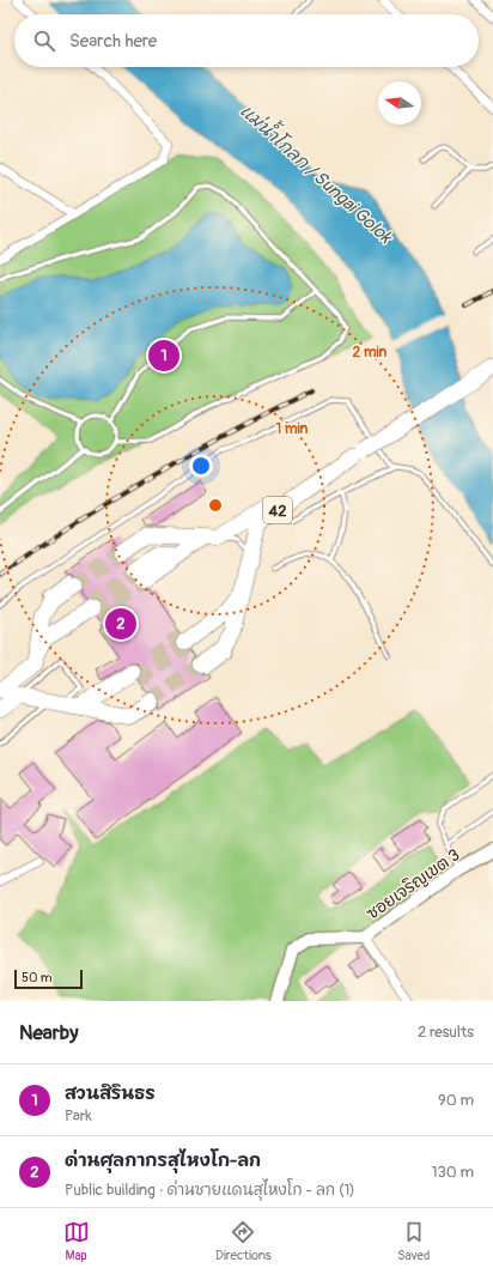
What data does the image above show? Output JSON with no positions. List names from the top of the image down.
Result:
{
  "streets": {
    "highway": ["42"],
    "street": ["ซอยเจริญเขต 3"]
  },
  "water": ["แม่น้ำโกลก / Sungai Golok"],
  "scale_bar": "50 m",
  "north": "left",
  "page": {
    "search": "Search here",
    "pins": ["1", "2"],
    "scale": "50 m",
    "heading": ["Nearby", "2 results"],
    "list": [
      {
        "mark": "1",
        "name": "สวนสิรินธร",
        "note": "Park",
        "value": "90 m"
      },
      {
        "mark": "2",
        "name": "ด่านศุลกากรสุไหงโก-ลก",
        "note": "Public building · ด่านชายแดนสุไหงโก - ลก (1)",
        "value": "130 m"
      }
    ],
    "nav": ["Map", "Directions", "Saved"]
  },
  "rings": ["2 min", "1 min"]
}
